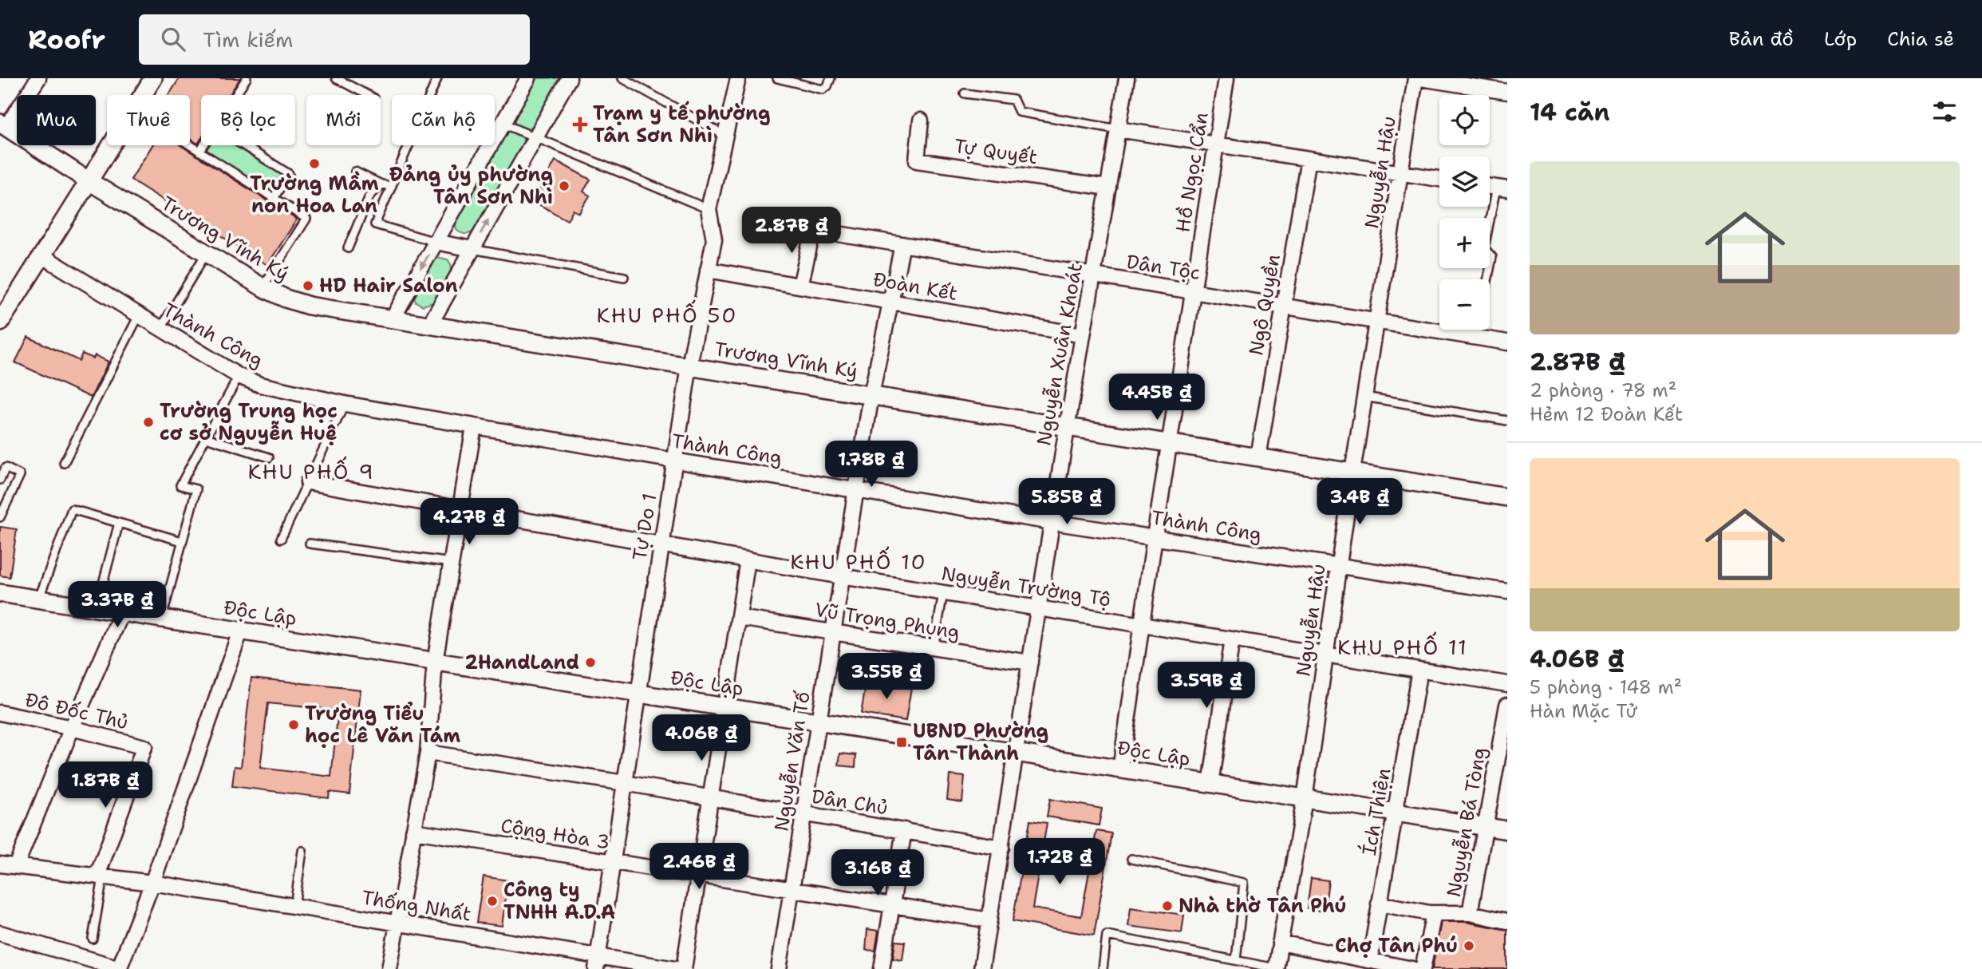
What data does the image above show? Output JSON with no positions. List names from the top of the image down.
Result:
{
  "streets": {
    "street": [
      "Tự Quyết",
      "Hồ Ngọc Cẩn",
      "Nguyễn Hậu",
      "Trương Vĩnh Ký",
      "Dân Tộc",
      "Đoàn Kết",
      "Ngô Quyền",
      "Thành Công",
      "Nguyễn Xuân Khoát",
      "Tự Do 1",
      "Nguyễn Trường Tộ",
      "Độc Lập",
      "Vũ Trọng Phụng",
      "Đô Đốc Thủ",
      "Nguyễn Văn Tố",
      "Dân Chủ",
      "Ích Thiện",
      "Nguyễn Bá Tòng",
      "Cộng Hòa 3",
      "Thống Nhất"
    ]
  },
  "crossings": [
    ["Tự Quyết", "Nguyễn Xuân Khoát"],
    ["Hồ Ngọc Cẩn", "Trương Vĩnh Ký"],
    ["Hồ Ngọc Cẩn", "Dân Tộc"],
    ["Hồ Ngọc Cẩn", "Thành Công"],
    ["Hồ Ngọc Cẩn", "Nguyễn Trường Tộ"],
    ["Hồ Ngọc Cẩn", "Độc Lập"],
    ["Nguyễn Hậu", "Trương Vĩnh Ký"],
    ["Nguyễn Hậu", "Dân Tộc"],
    ["Nguyễn Hậu", "Thành Công"],
    ["Nguyễn Hậu", "Nguyễn Trường Tộ"],
    ["Nguyễn Hậu", "Độc Lập"],
    ["Trương Vĩnh Ký", "Ngô Quyền"],
    ["Trương Vĩnh Ký", "Nguyễn Xuân Khoát"],
    ["Trương Vĩnh Ký", "Tự Do 1"],
    ["Trương Vĩnh Ký", "Nguyễn Văn Tố"],
    ["Dân Tộc", "Đoàn Kết"],
    ["Dân Tộc", "Ngô Quyền"],
    ["Dân Tộc", "Nguyễn Xuân Khoát"],
    ["Dân Tộc", "Nguyễn Văn Tố"],
    ["Đoàn Kết", "Nguyễn Xuân Khoát"],
    ["Đoàn Kết", "Tự Do 1"],
    ["Đoàn Kết", "Nguyễn Văn Tố"],
    ["Thành Công", "Nguyễn Xuân Khoát"],
    ["Thành Công", "Tự Do 1"],
    ["Thành Công", "Nguyễn Văn Tố"],
    ["Nguyễn Xuân Khoát", "Nguyễn Trường Tộ"],
    ["Nguyễn Xuân Khoát", "Độc Lập"],
    ["Nguyễn Xuân Khoát", "Vũ Trọng Phụng"],
    ["Nguyễn Xuân Khoát", "Dân Chủ"],
    ["Nguyễn Xuân Khoát", "Cộng Hòa 3"],
    ["Tự Do 1", "Nguyễn Trường Tộ"],
    ["Tự Do 1", "Độc Lập"],
    ["Tự Do 1", "Dân Chủ"],
    ["Tự Do 1", "Cộng Hòa 3"],
    ["Tự Do 1", "Thống Nhất"],
    ["Nguyễn Trường Tộ", "Nguyễn Văn Tố"],
    ["Nguyễn Trường Tộ", "Ích Thiện"],
    ["Độc Lập", "Nguyễn Văn Tố"],
    ["Độc Lập", "Ích Thiện"],
    ["Độc Lập", "Nguyễn Bá Tòng"],
    ["Vũ Trọng Phụng", "Nguyễn Văn Tố"],
    ["Đô Đốc Thủ", "Thống Nhất"],
    ["Nguyễn Văn Tố", "Dân Chủ"],
    ["Nguyễn Văn Tố", "Cộng Hòa 3"]
  ],
  "districts": [
    "KHU PHỐ 50",
    "KHU PHỐ 9",
    "KHU PHỐ 10",
    "KHU PHỐ 11"
  ],
  "places": {
    "health": ["Trạm y tế phường Tân Sơn Nhì"],
    "other": [
      "Trường Mầm non Hoa Lan",
      "Đảng ủy phường Tân Sơn Nhì",
      "HD Hair Salon",
      "Trường Trung học cơ sở Nguyễn Huệ",
      "2HandLand",
      "Trường Tiểu học Lê Văn Tám",
      "Công ty TNHH A.D.A",
      "Nhà thờ Tân Phú",
      "Chợ Tân Phú"
    ],
    "transit": ["UBND Phường Tân Thành"]
  },
  "page": {
    "header": "Roofr",
    "search": "Tìm kiếm",
    "nav": ["Bản đồ", "Lớp", "Chia sẻ"],
    "heading": "14 căn",
    "map_buttons": ["+", "−"],
    "chip": [
      "Mua",
      "Thuê",
      "Bộ lọc",
      "Mới",
      "Căn hộ"
    ],
    "list": [
      {
        "name": "2.87B ₫",
        "note": "2 phòng · 78 m² · Hẻm 12 Đoàn Kết"
      },
      {
        "name": "4.06B ₫",
        "note": "5 phòng · 148 m² · Hàn Mặc Tử"
      }
    ],
    "price": [
      "2.87B ₫",
      "4.45B ₫",
      "1.78B ₫",
      "5.85B ₫",
      "3.4B ₫",
      "4.27B ₫",
      "3.37B ₫",
      "3.55B ₫",
      "3.59B ₫",
      "4.06B ₫",
      "1.87B ₫",
      "1.72B ₫",
      "2.46B ₫",
      "3.16B ₫"
    ]
  }
}
